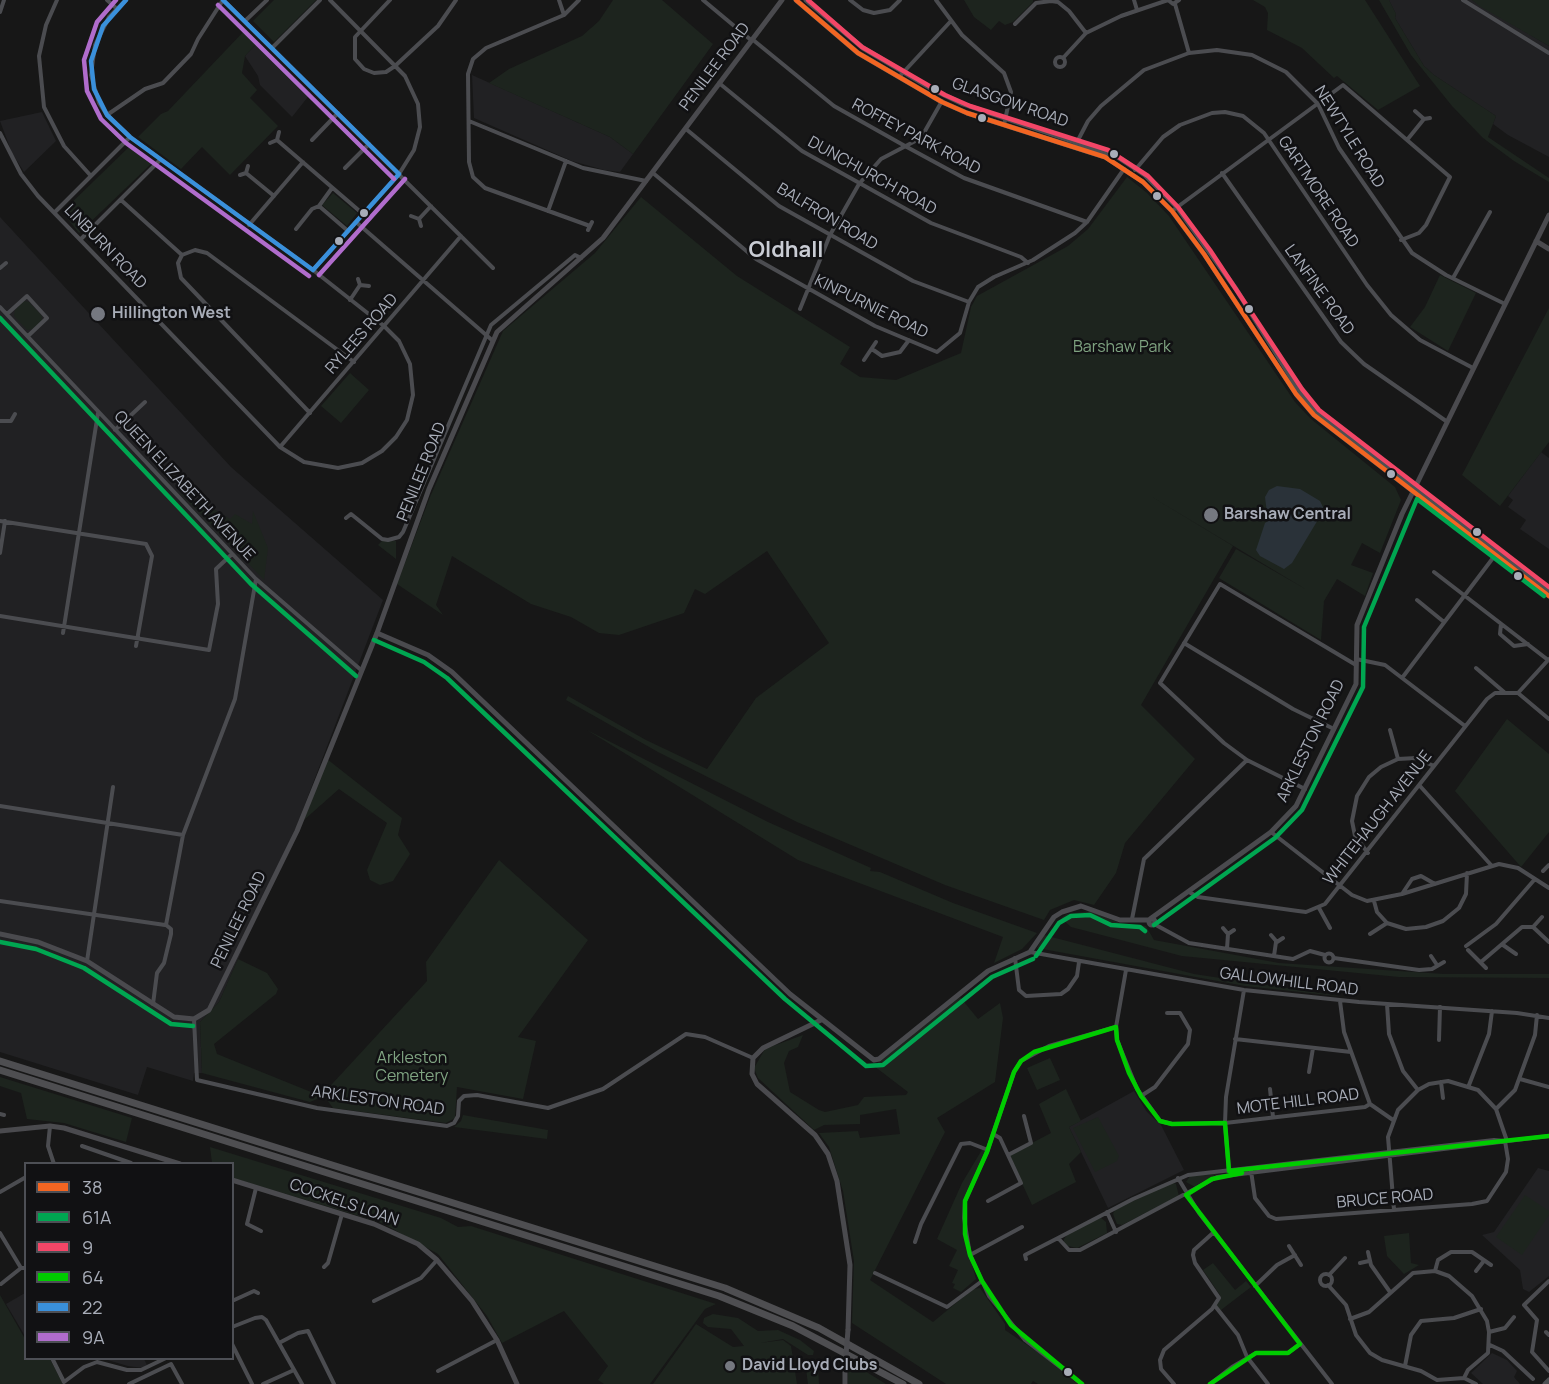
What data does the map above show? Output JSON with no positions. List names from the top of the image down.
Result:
{
  "streets": {
    "main road": ["GLASGOW ROAD"],
    "street": [
      "PENILEE ROAD",
      "ROFFEY PARK ROAD",
      "NEWTYLE ROAD",
      "DUNCHURCH ROAD",
      "GARTMORE ROAD",
      "BALFRON ROAD",
      "LINBURN ROAD",
      "LANFINE ROAD",
      "KINPURNIE ROAD",
      "RYLEES ROAD",
      "QUEEN ELIZABETH AVENUE",
      "ARKLESTON ROAD",
      "WHITEHAUGH AVENUE",
      "GALLOWHILL ROAD",
      "MOTE HILL ROAD",
      "BRUCE ROAD",
      "COCKELS LOAN"
    ]
  },
  "crossings": [
    ["PENILEE ROAD", "ROFFEY PARK ROAD"],
    ["PENILEE ROAD", "DUNCHURCH ROAD"],
    ["PENILEE ROAD", "BALFRON ROAD"],
    ["PENILEE ROAD", "KINPURNIE ROAD"],
    ["PENILEE ROAD", "QUEEN ELIZABETH AVENUE"],
    ["PENILEE ROAD", "ARKLESTON ROAD"],
    ["GLASGOW ROAD", "NEWTYLE ROAD"],
    ["GLASGOW ROAD", "GARTMORE ROAD"],
    ["GLASGOW ROAD", "ARKLESTON ROAD"],
    ["NEWTYLE ROAD", "ARKLESTON ROAD"],
    ["GARTMORE ROAD", "ARKLESTON ROAD"],
    ["BALFRON ROAD", "KINPURNIE ROAD"],
    ["LINBURN ROAD", "RYLEES ROAD"],
    ["LANFINE ROAD", "ARKLESTON ROAD"],
    ["ARKLESTON ROAD", "WHITEHAUGH AVENUE"]
  ],
  "districts": ["Oldhall"],
  "parks": ["Barshaw Park", "Arkleston Cemetery"],
  "places": ["Hillington West", "Barshaw Central", "David Lloyd Clubs"],
  "lines": [
    "transit line 38",
    "transit line 9",
    "transit line 22",
    "transit line 9A",
    "transit line 61A",
    "transit line 64"
  ],
  "legend": [
    "38",
    "61A",
    "9",
    "64",
    "22",
    "9A"
  ]
}
